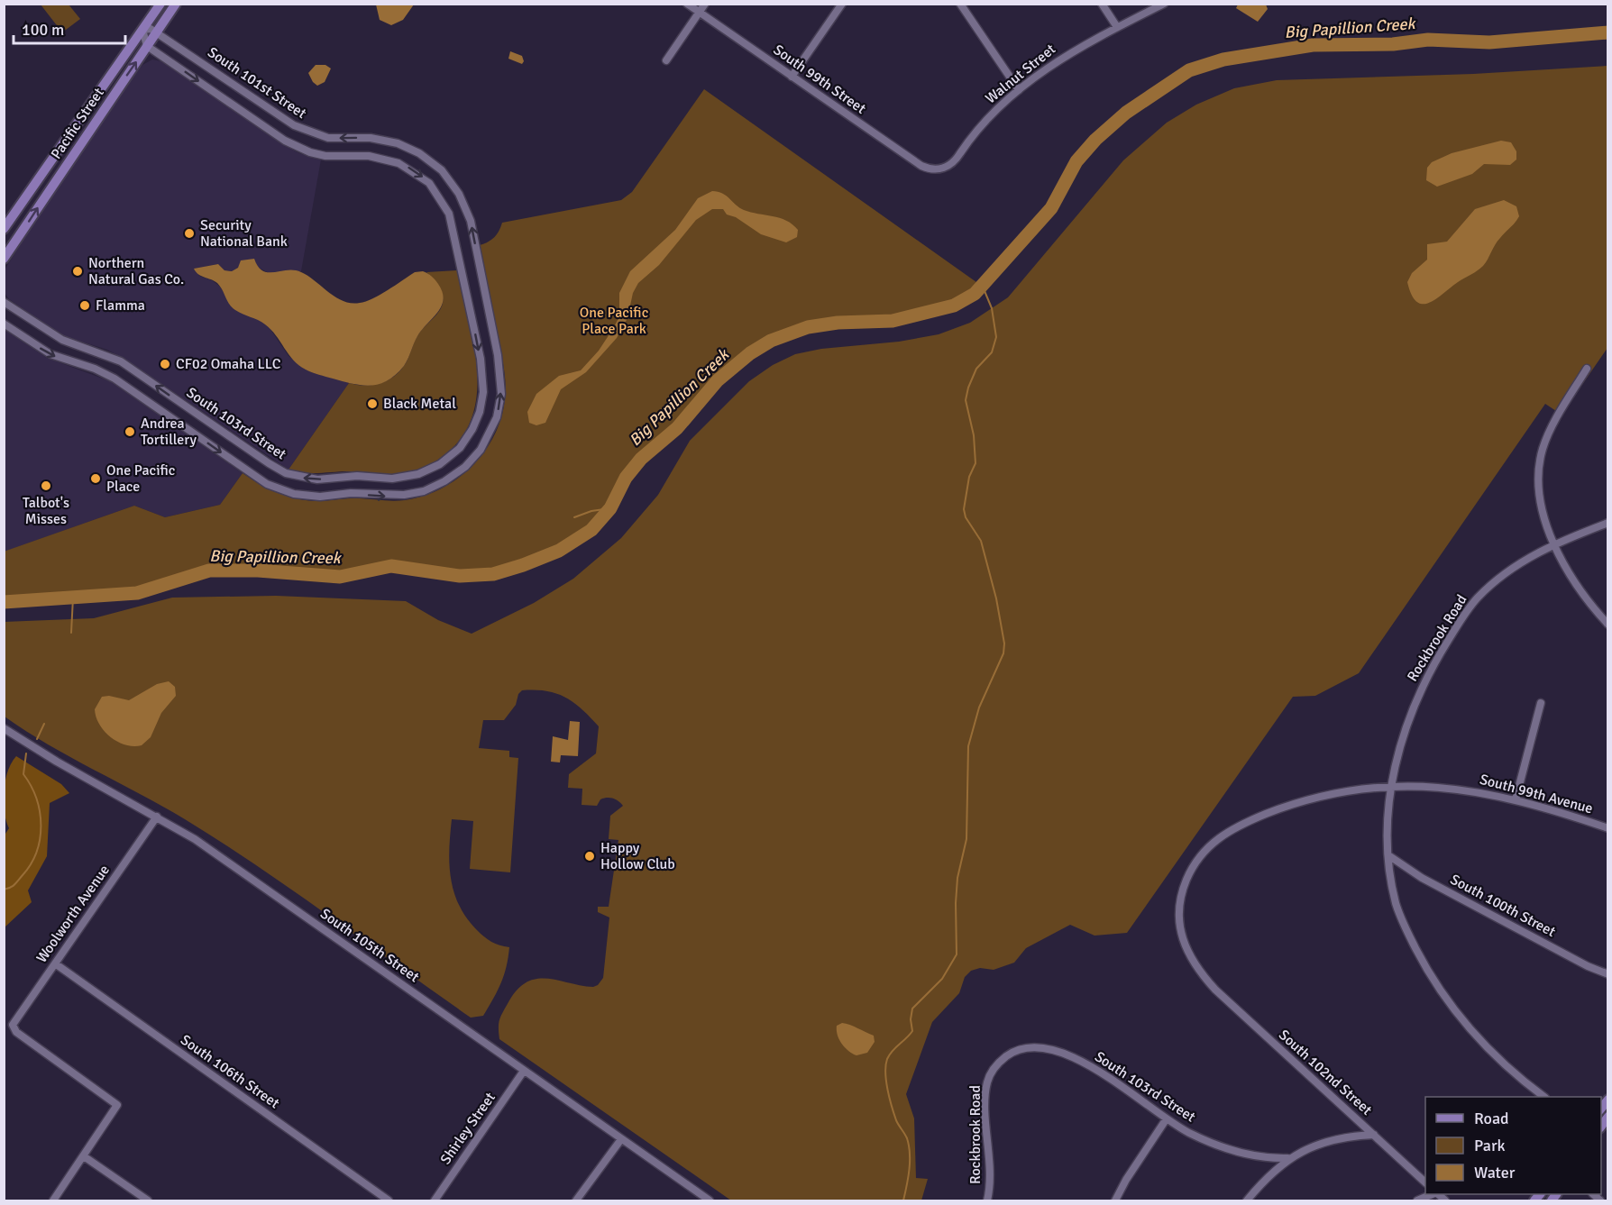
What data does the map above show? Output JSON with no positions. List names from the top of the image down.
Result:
{
  "streets": {
    "main road": ["Pacific Street"],
    "street": [
      "Walnut Street",
      "South 99th Street",
      "South 101st Street",
      "South 103rd Street",
      "Rockbrook Road",
      "South 99th Avenue",
      "South 100th Street",
      "Woolworth Avenue",
      "South 105th Street",
      "South 106th Street",
      "South 102nd Street",
      "Shirley Street"
    ]
  },
  "crossings": [
    ["Walnut Street", "South 99th Street"],
    ["South 101st Street", "Pacific Street"],
    ["Pacific Street", "South 103rd Street"],
    ["South 103rd Street", "Rockbrook Road"],
    ["Rockbrook Road", "South 99th Avenue"],
    ["Rockbrook Road", "South 100th Street"],
    ["Rockbrook Road", "South 102nd Street"],
    ["South 99th Avenue", "South 102nd Street"],
    ["Woolworth Avenue", "South 105th Street"],
    ["Woolworth Avenue", "South 106th Street"],
    ["South 105th Street", "Shirley Street"]
  ],
  "water": ["Big Papillion Creek"],
  "parks": ["One Pacific Place Park"],
  "places": [
    "Security National Bank",
    "Northern Natural Gas Co.",
    "Flamma",
    "CF02 Omaha LLC",
    "Black Metal",
    "Andrea Tortillery",
    "One Pacific Place",
    "Talbot's Misses",
    "Happy Hollow Club"
  ],
  "legend": ["Road", "Park", "Water"],
  "scale_bar": "100 m"
}
